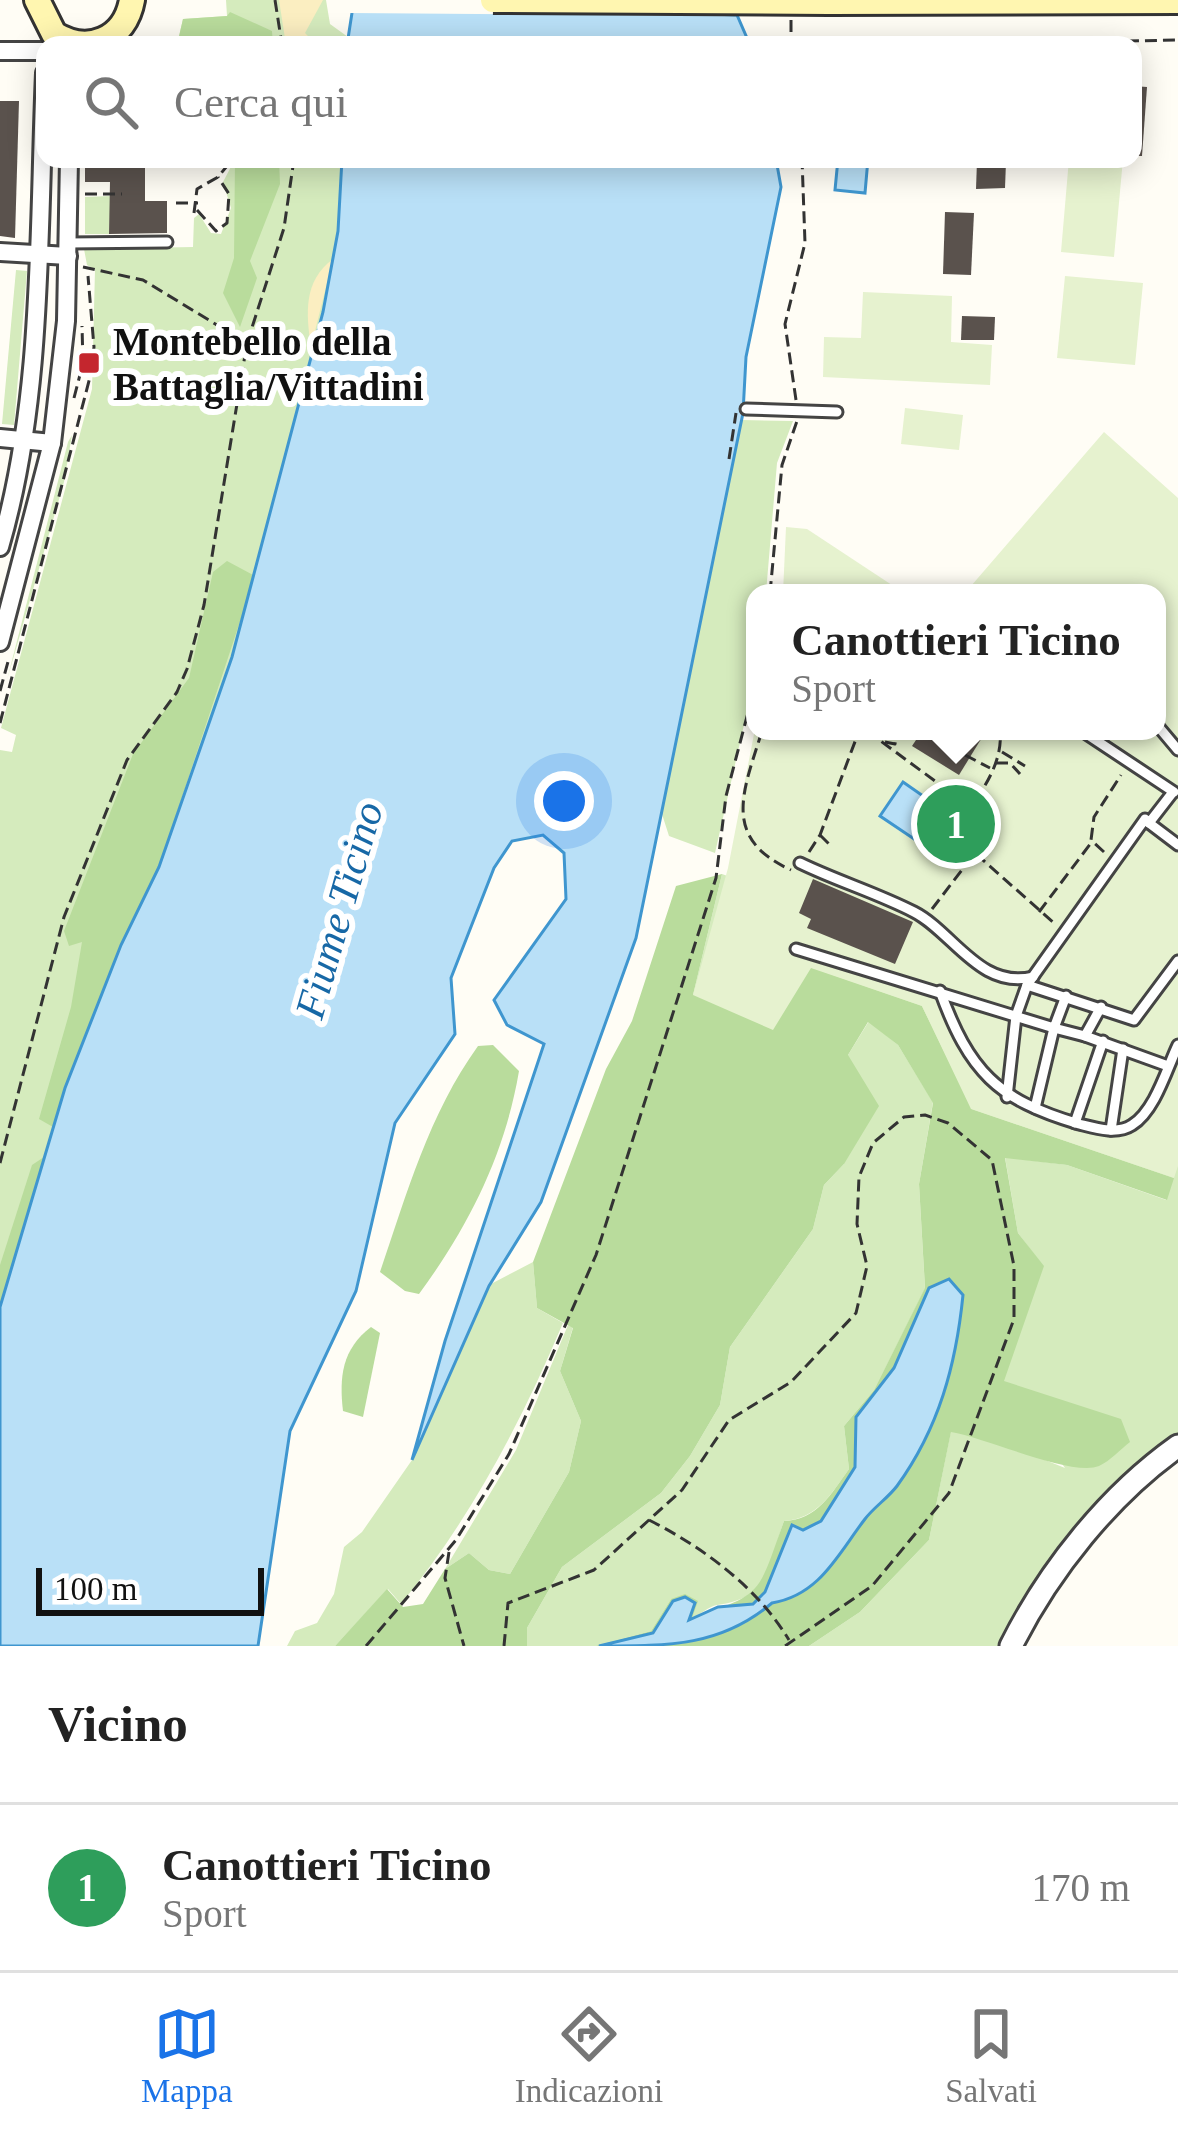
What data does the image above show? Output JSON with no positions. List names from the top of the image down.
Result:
{
  "water": ["Fiume Ticino"],
  "places": {
    "transit": ["Montebello della Battaglia/Vittadini"]
  },
  "scale_bar": "100 m",
  "page": {
    "search": "Cerca qui",
    "popup": ["Canottieri Ticino", "Sport"],
    "pins": "1",
    "scale": "100 m",
    "heading": "Vicino",
    "list": [
      {
        "mark": "1",
        "name": "Canottieri Ticino",
        "note": "Sport",
        "value": "170 m"
      }
    ],
    "nav": ["Mappa", "Indicazioni", "Salvati"]
  }
}
